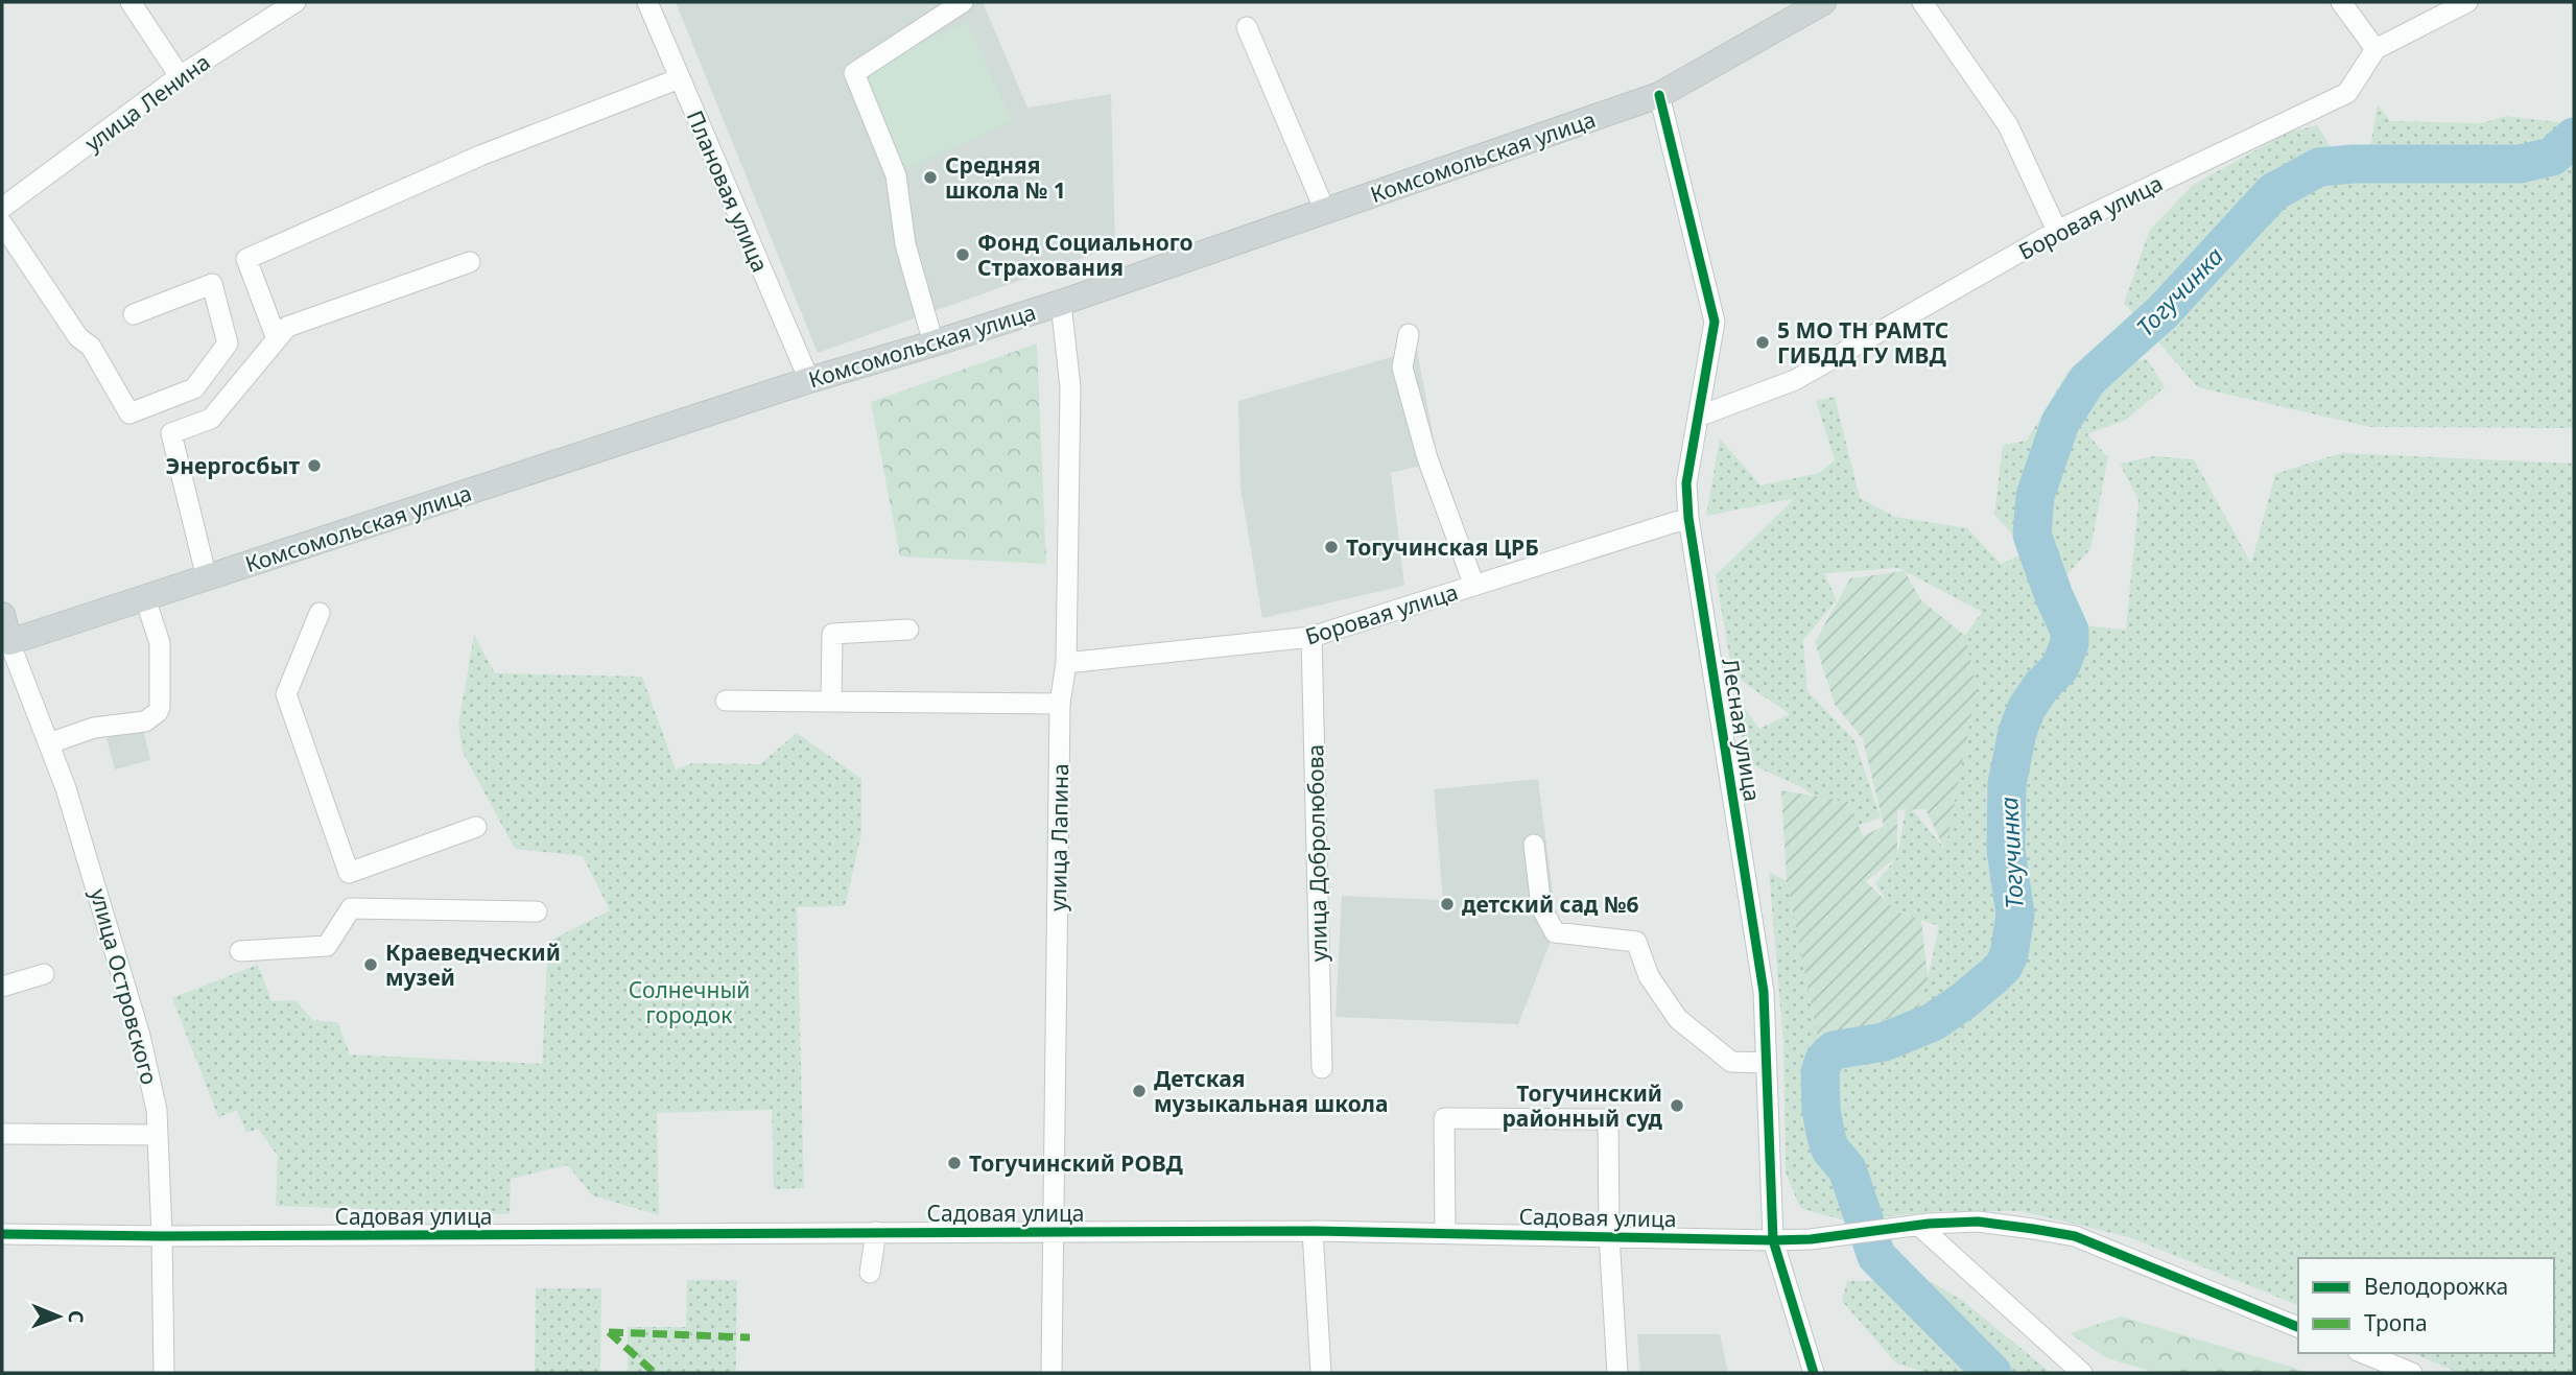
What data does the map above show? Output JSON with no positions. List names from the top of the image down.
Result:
{
  "streets": {
    "main road": ["Комсомольская улица", "улица Островского"],
    "street": [
      "улица Ленина",
      "Плановая улица",
      "Боровая улица",
      "Лесная улица",
      "улица Лапина",
      "улица Добролюбова",
      "Садовая улица"
    ]
  },
  "crossings": [
    ["Комсомольская улица", "Плановая улица"],
    ["Комсомольская улица", "Лесная улица"],
    ["Комсомольская улица", "улица Лапина"],
    ["Комсомольская улица", "улица Островского"],
    ["Боровая улица", "Лесная улица"],
    ["Боровая улица", "улица Лапина"],
    ["Боровая улица", "улица Добролюбова"],
    ["Лесная улица", "Садовая улица"],
    ["улица Лапина", "Садовая улица"],
    ["улица Островского", "Садовая улица"]
  ],
  "water": ["Тогучинка"],
  "parks": ["Солнечный городок"],
  "places": [
    "Средняя школа № 1",
    "Фонд Социального Страхования",
    "5 МО ТН РАМТС ГИБДД ГУ МВД",
    "Энергосбыт",
    "Тогучинская ЦРБ",
    "детский сад №6",
    "Краеведческий музей",
    "Детская музыкальная школа",
    "Тогучинский районный суд",
    "Тогучинский РОВД"
  ],
  "legend": ["Велодорожка", "Тропа"],
  "north": "right"
}
